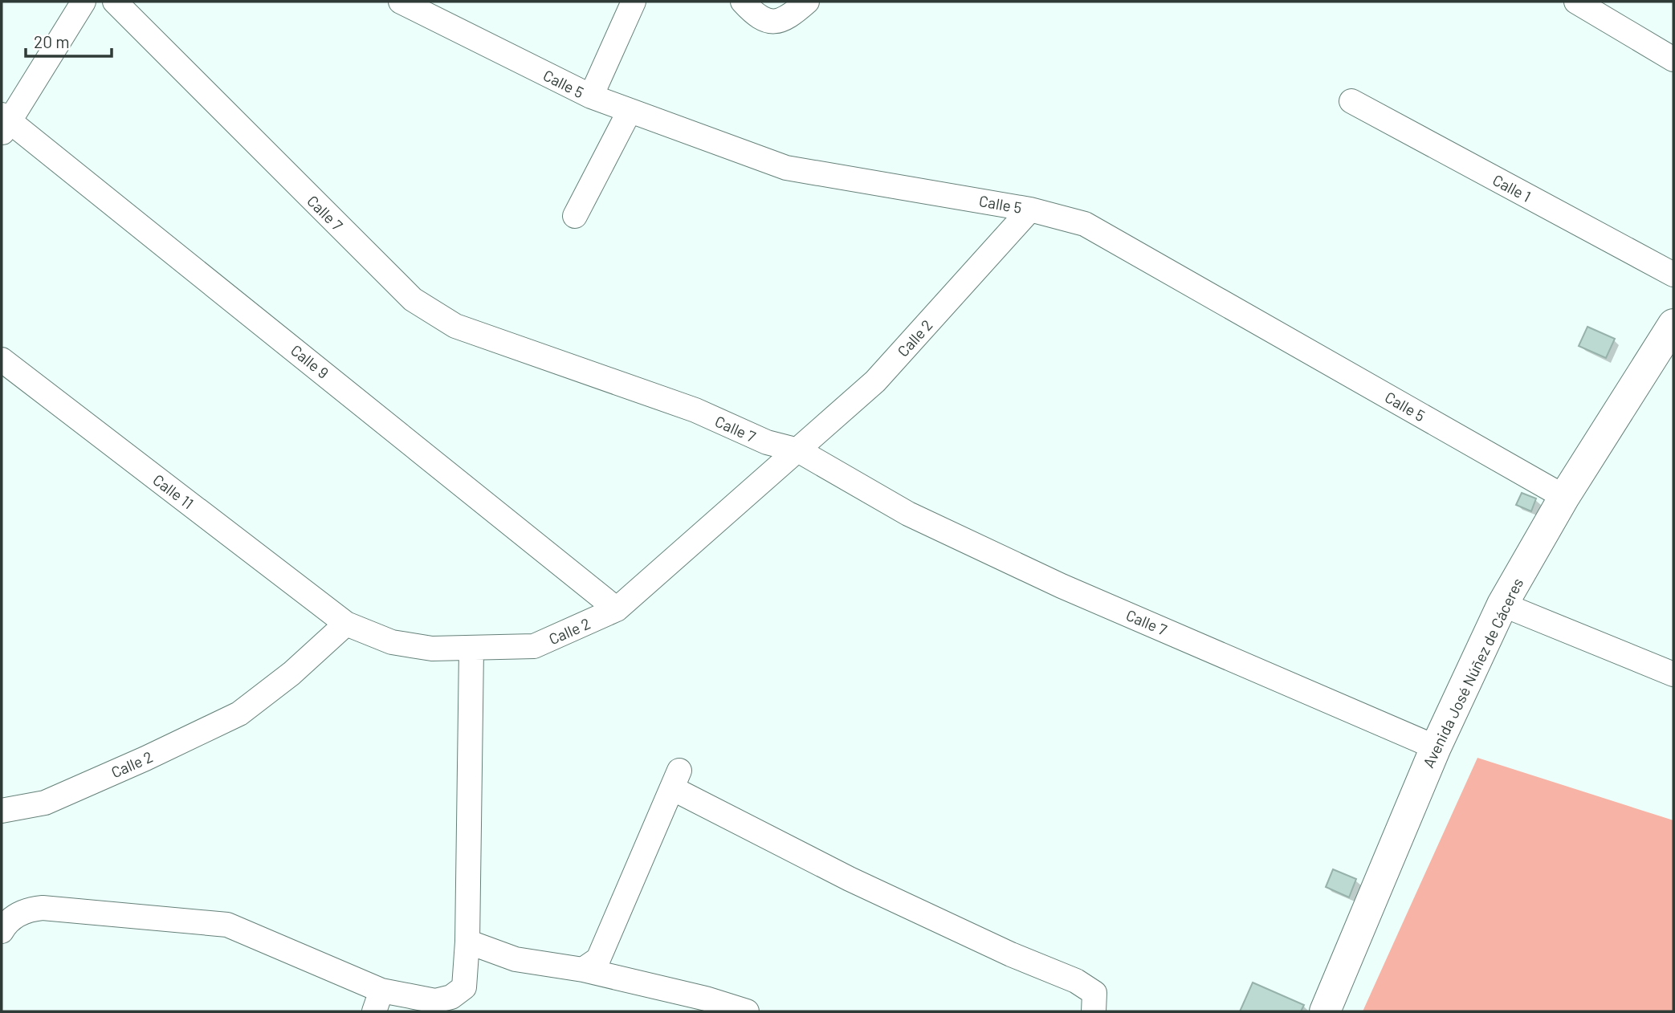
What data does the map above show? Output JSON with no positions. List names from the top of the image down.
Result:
{
  "streets": {
    "main road": ["Avenida José Núñez de Cáceres"],
    "street": [
      "Calle 5",
      "Calle 1",
      "Calle 7",
      "Calle 2",
      "Calle 9",
      "Calle 11"
    ]
  },
  "crossings": [
    ["Calle 5", "Calle 2"],
    ["Calle 5", "Avenida José Núñez de Cáceres"],
    ["Calle 7", "Calle 2"],
    ["Calle 7", "Avenida José Núñez de Cáceres"],
    ["Calle 2", "Calle 9"],
    ["Calle 2", "Calle 11"]
  ],
  "scale_bar": "20 m"
}
